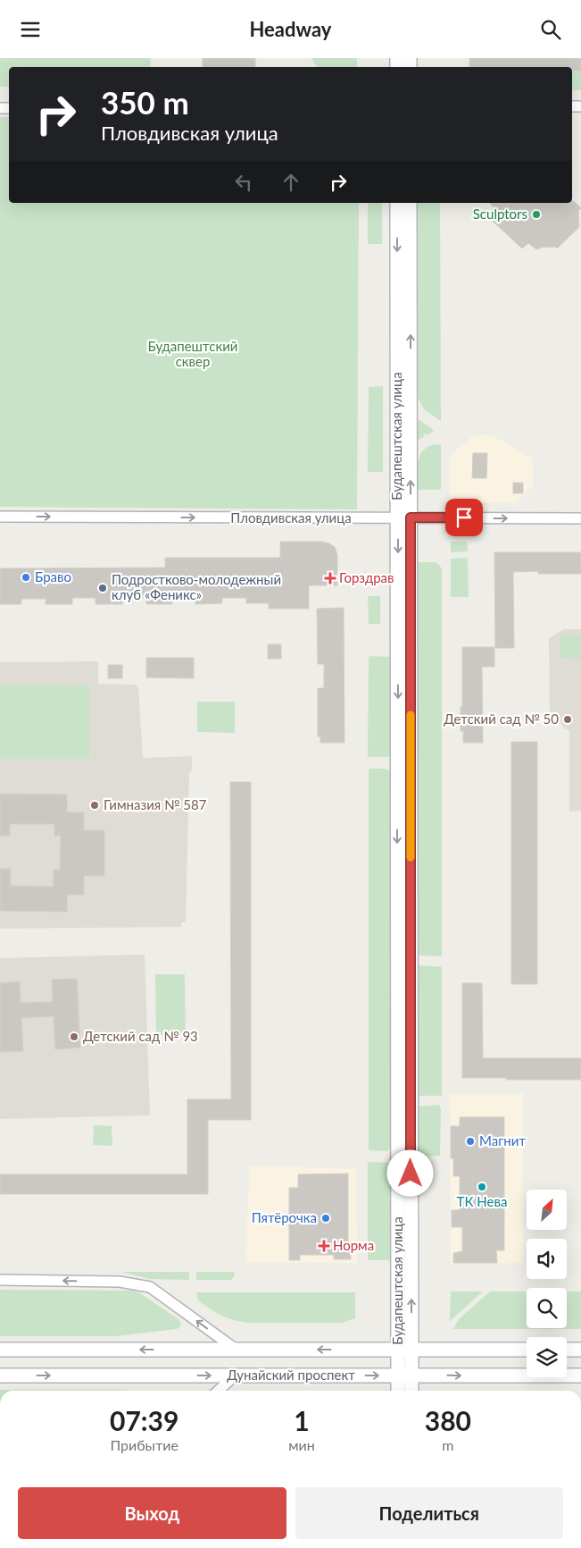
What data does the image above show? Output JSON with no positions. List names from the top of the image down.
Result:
{
  "streets": {
    "street": ["Будапештская улица", "Пловдивская улица", "Дунайский проспект"]
  },
  "crossings": [
    ["Будапештская улица", "Пловдивская улица"],
    ["Будапештская улица", "Дунайский проспект"]
  ],
  "one_way": ["Пловдивская улица"],
  "parks": ["Будапештский сквер"],
  "places": {
    "other": [
      "Sculptors",
      "Браво",
      "Подростково-молодежный клуб «Феникс»",
      "Детский сад № 50",
      "Гимназия № 587",
      "Детский сад № 93",
      "Магнит",
      "ТК Нева",
      "Пятёрочка"
    ],
    "health": ["Горздрав", "Норма"]
  },
  "north": "top right",
  "page": {
    "header": "Headway",
    "turn": ["350 m", "Пловдивская улица"],
    "eta": [
      "07:39",
      "Прибытие",
      "1",
      "мин",
      "380",
      "m"
    ],
    "buttons": ["Выход", "Поделиться"]
  }
}
